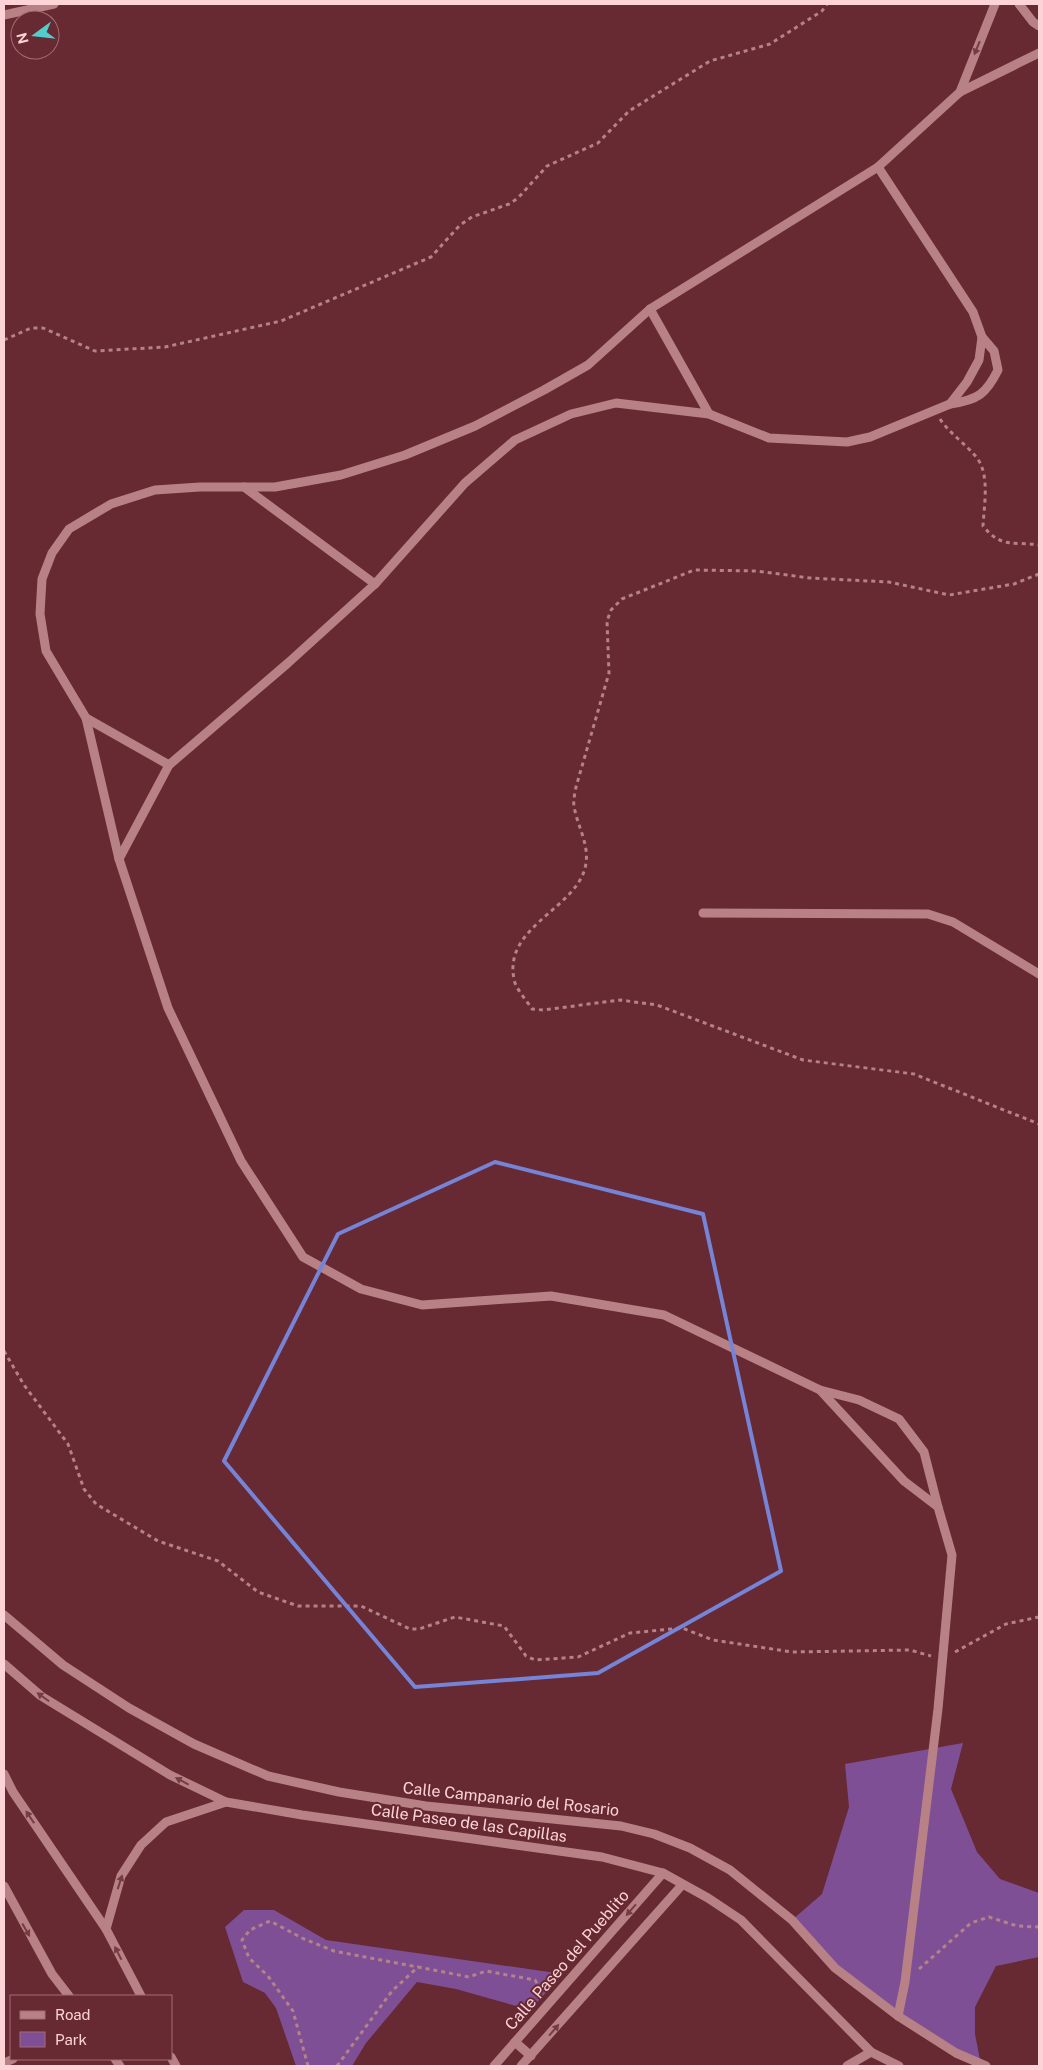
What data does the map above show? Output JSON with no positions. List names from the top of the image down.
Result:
{
  "streets": {
    "street": ["Calle Campanario del Rosario", "Calle Paseo de las Capillas", "Calle Paseo del Pueblito"]
  },
  "crossings": [
    ["Calle Paseo de las Capillas", "Calle Paseo del Pueblito"]
  ],
  "legend": ["Road", "Park"],
  "north": "left"
}
